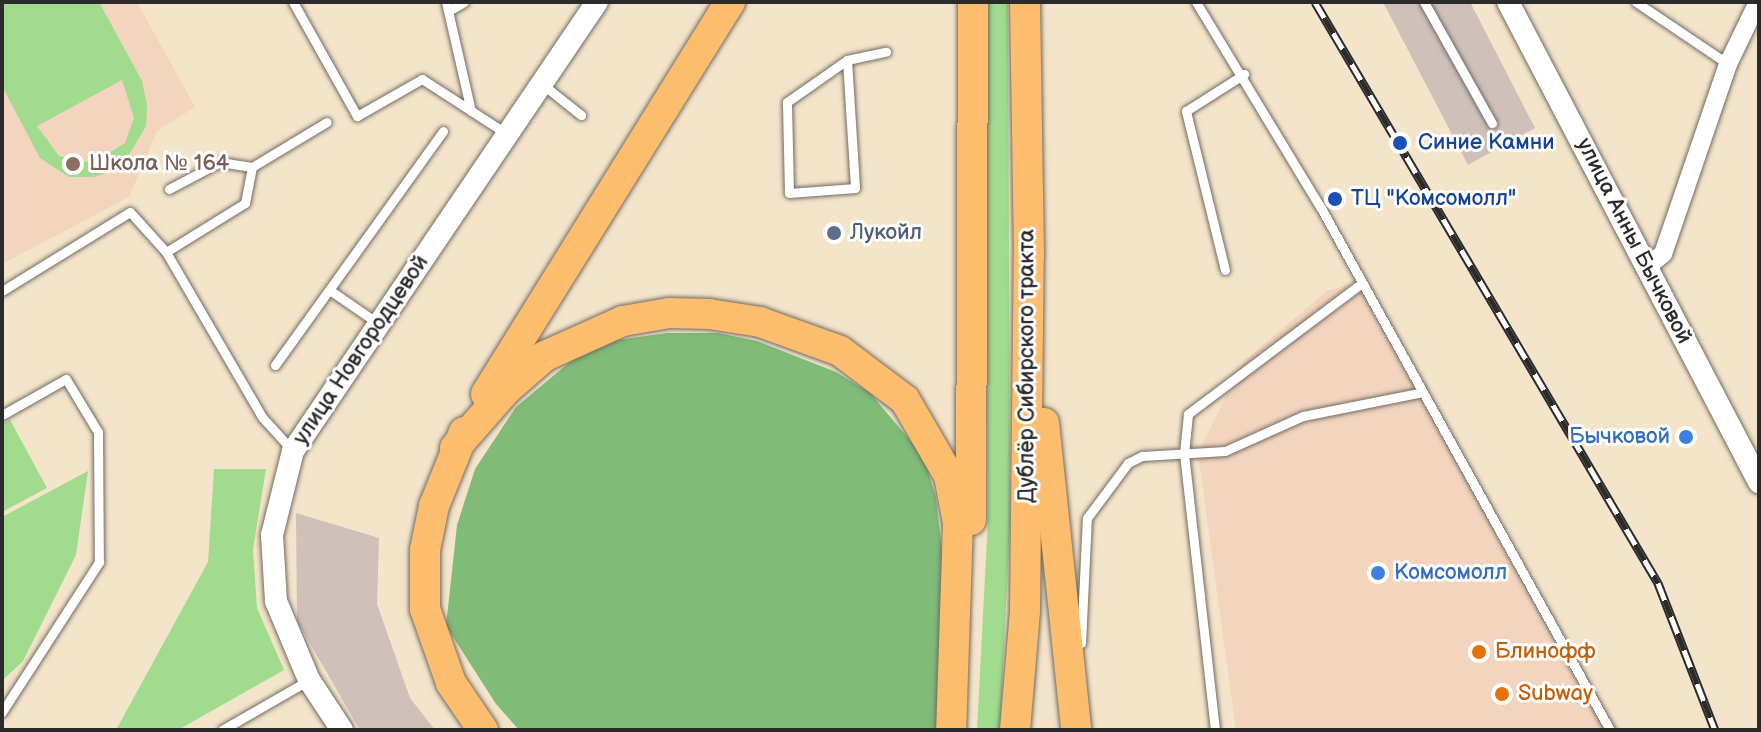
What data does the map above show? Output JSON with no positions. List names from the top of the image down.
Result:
{
  "streets": {
    "main road": ["Дублёр Сибирского тракта"],
    "street": ["улица Анны Бычковой", "улица Новгородцевой"]
  },
  "places": [
    "Синие Камни",
    "Школа № 164",
    "ТЦ \"Комсомолл\"",
    "Лукойл",
    "Бычковой",
    "Комсомолл",
    "Блинофф",
    "Subway"
  ]
}
